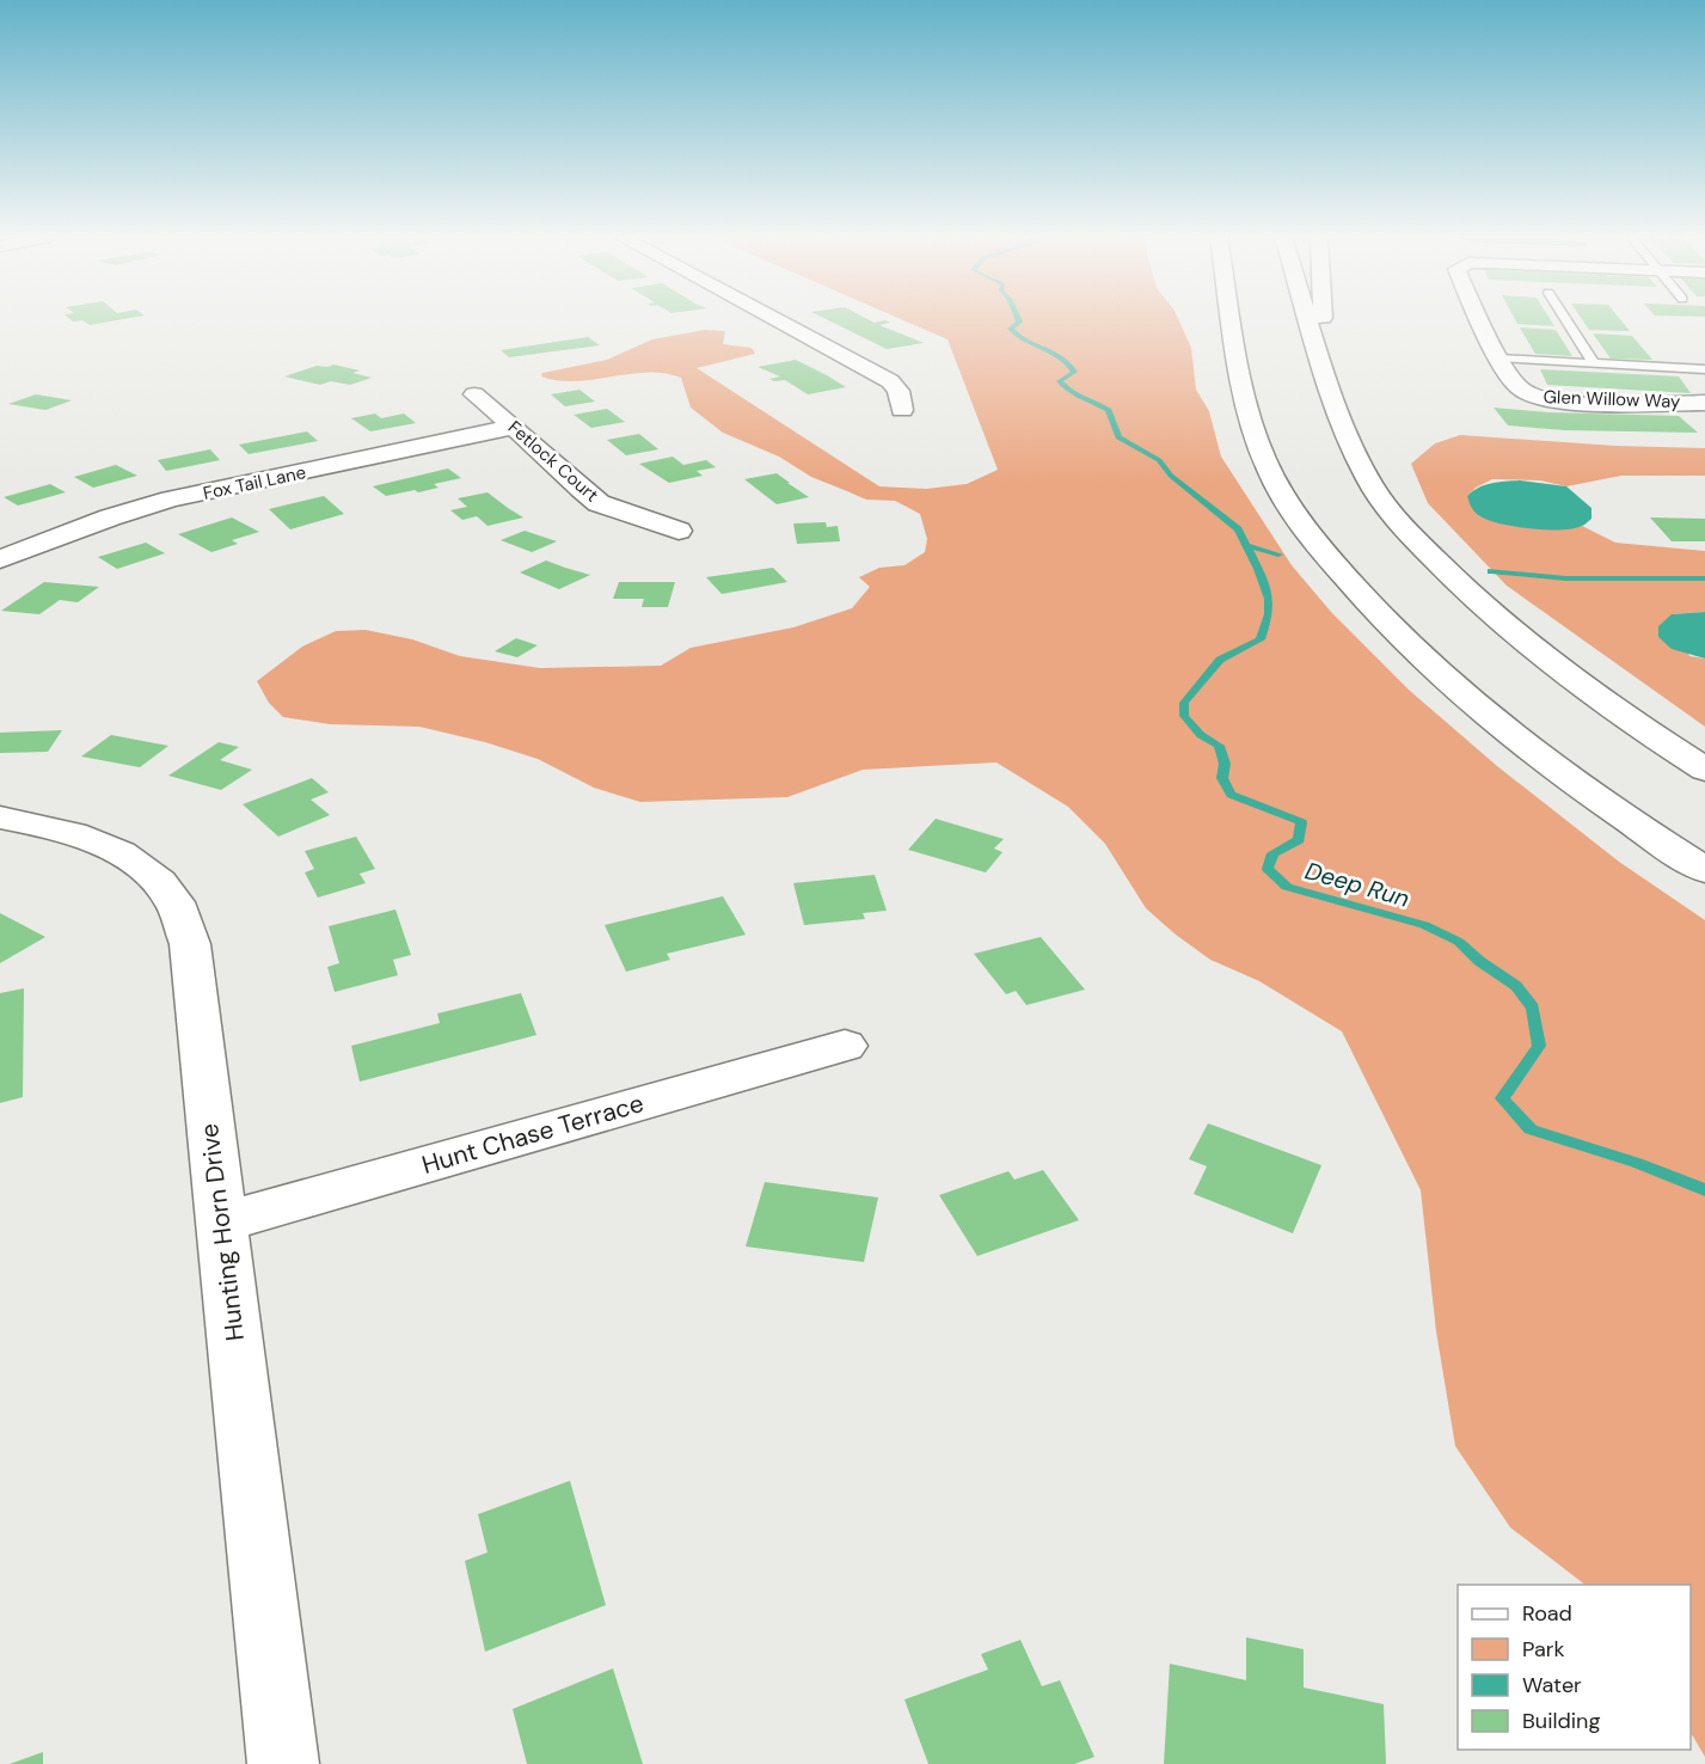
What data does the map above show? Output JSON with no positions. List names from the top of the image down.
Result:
{
  "streets": {
    "main road": [
      "Glen Willow Way",
      "Fetlock Court",
      "Fox Tail Lane",
      "Hunt Chase Terrace",
      "Hunting Horn Drive"
    ]
  },
  "crossings": [
    ["Fetlock Court", "Fox Tail Lane"],
    ["Hunt Chase Terrace", "Hunting Horn Drive"]
  ],
  "water": ["Deep Run"],
  "legend": [
    "Road",
    "Park",
    "Water",
    "Building"
  ]
}
